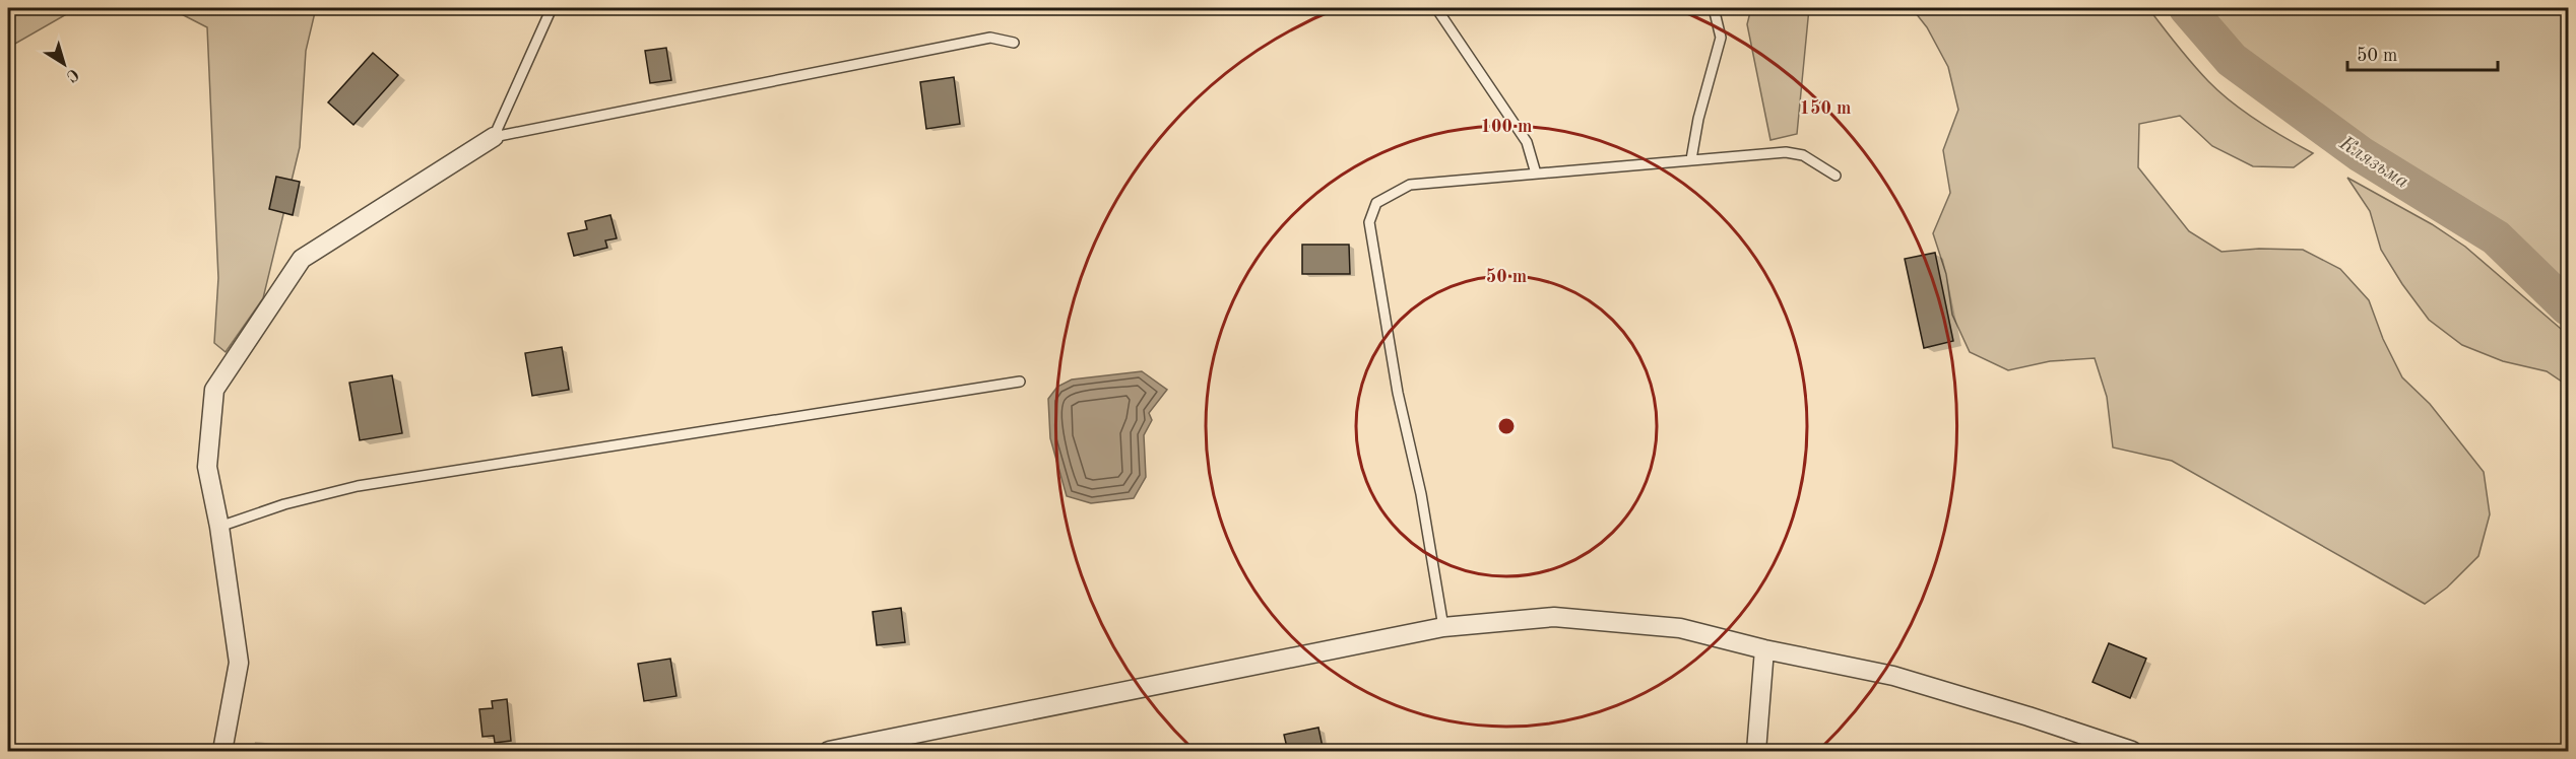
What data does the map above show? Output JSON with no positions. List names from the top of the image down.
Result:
{
  "water": ["Клязьма"],
  "scale_bar": "50 m",
  "north": "bottom right",
  "rings": ["150 m", "100 m", "50 m"]
}
